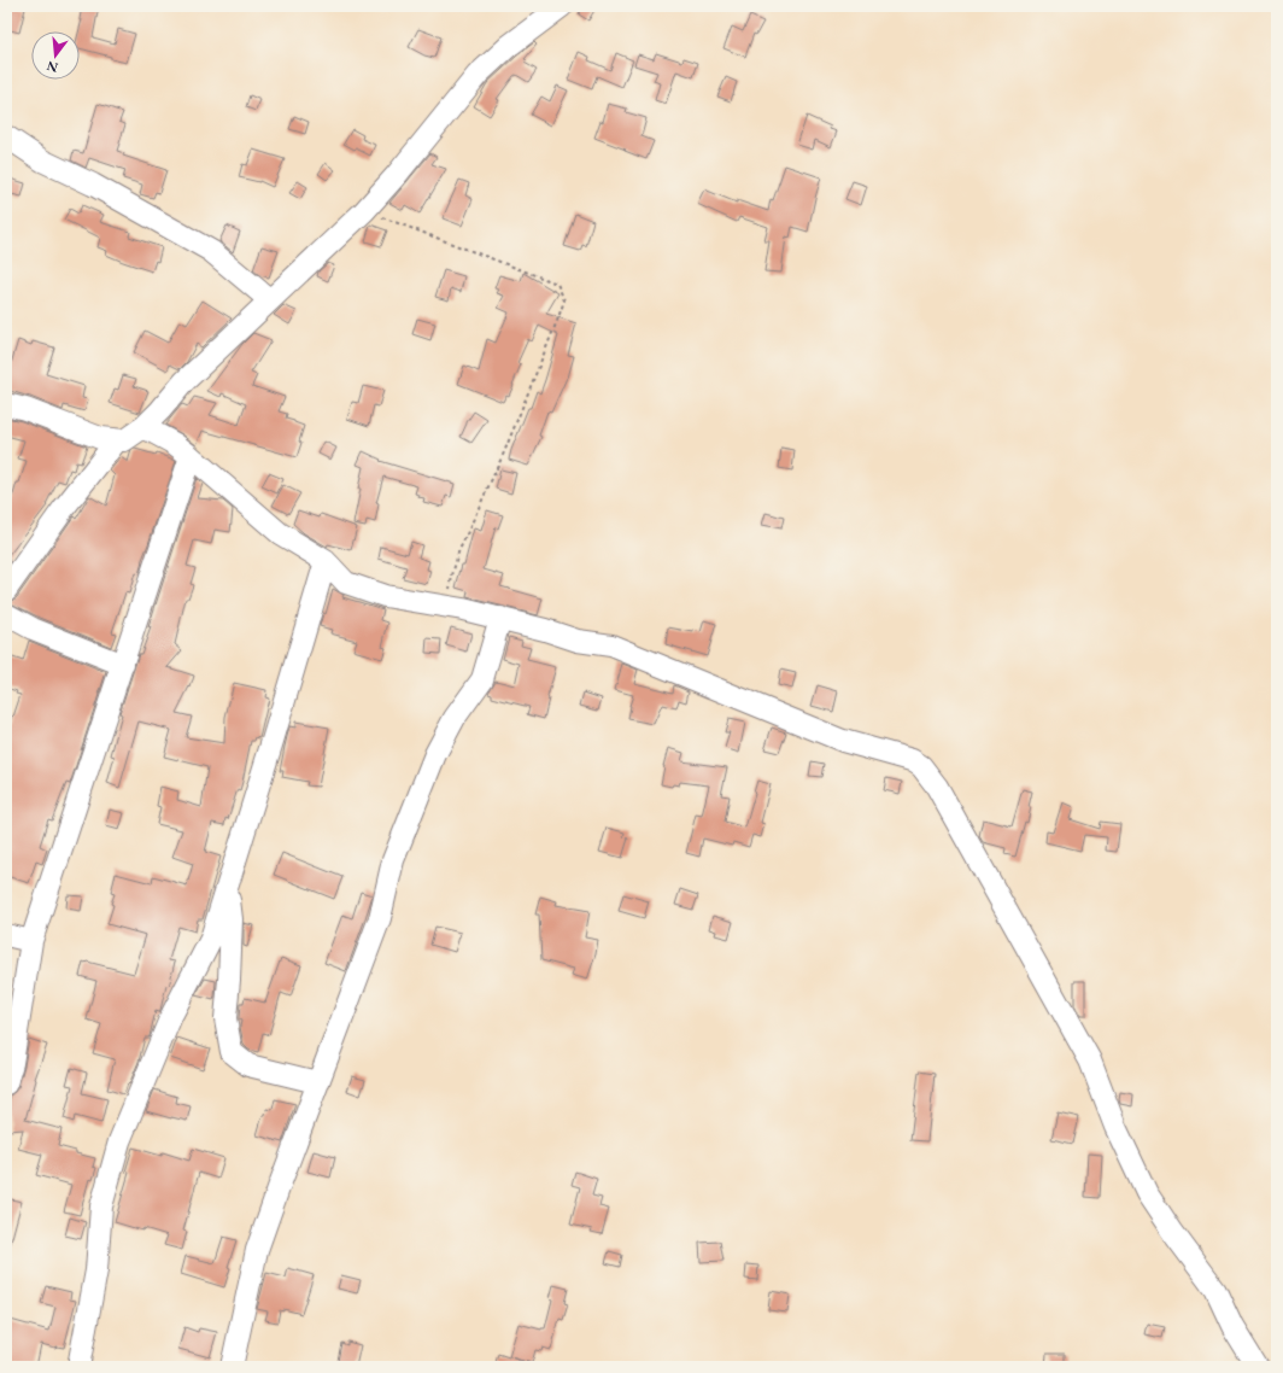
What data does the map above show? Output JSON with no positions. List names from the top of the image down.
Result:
{
  "north": "bottom"
}
